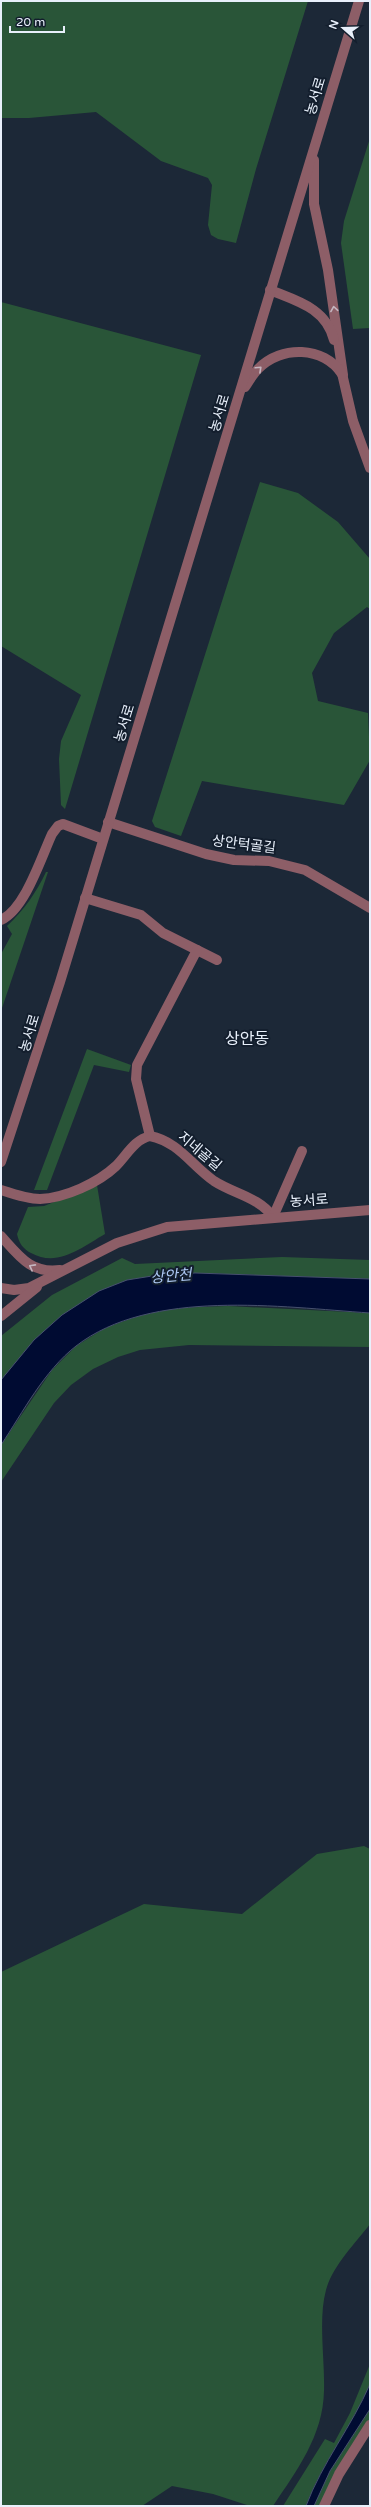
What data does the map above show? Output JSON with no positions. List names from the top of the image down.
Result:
{
  "streets": {
    "street": ["농서로", "상안턱골길", "지네골길"]
  },
  "crossings": [
    ["농서로", "상안턱골길"],
    ["농서로", "지네골길"]
  ],
  "districts": ["상안동"],
  "water": ["상안천"],
  "scale_bar": "20 m",
  "north": "left"
}
